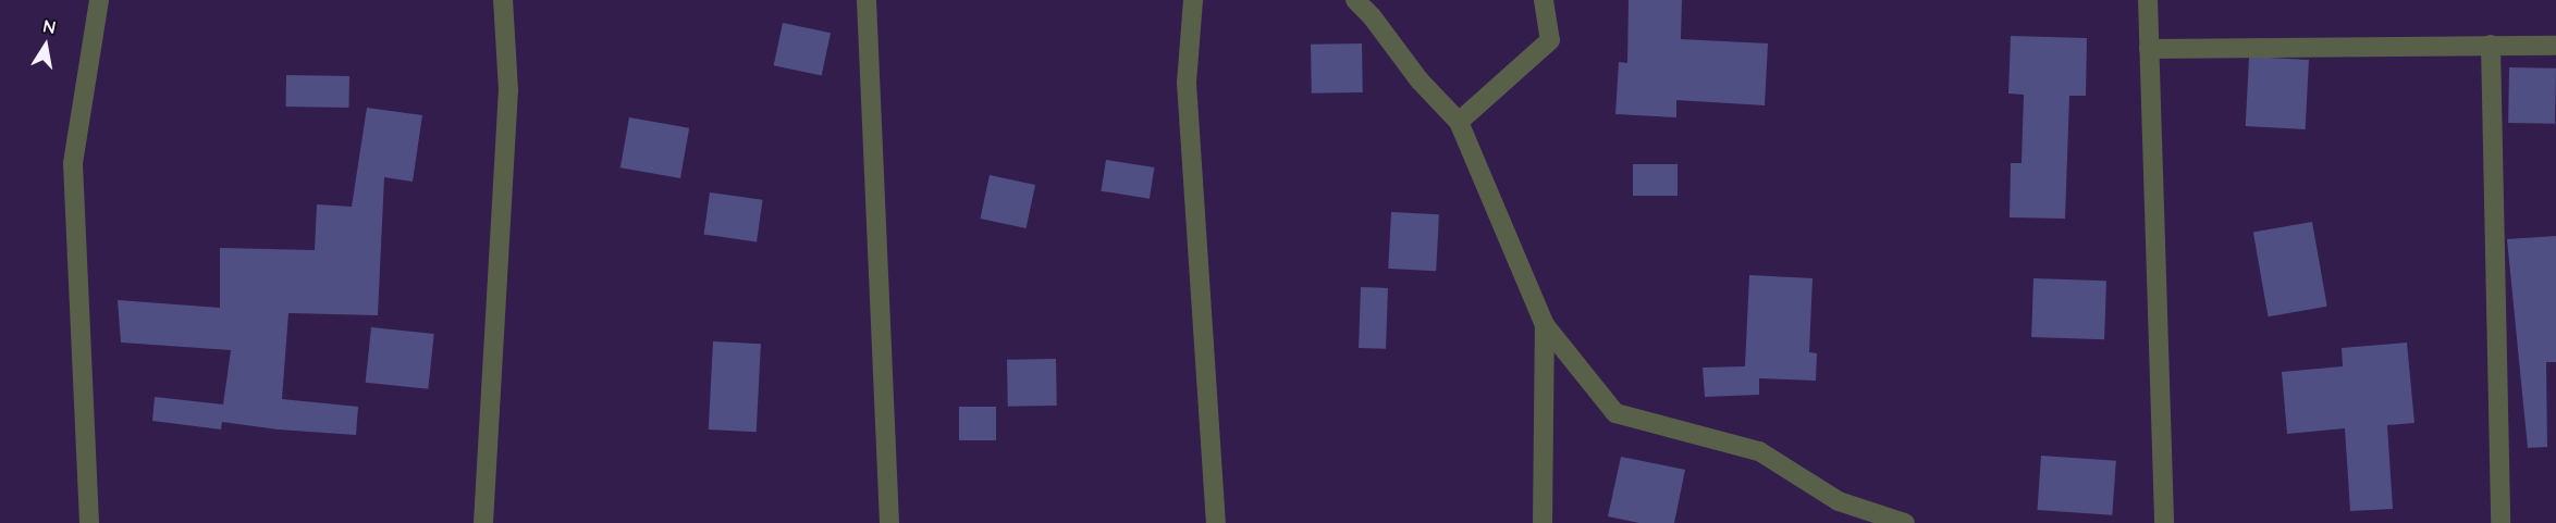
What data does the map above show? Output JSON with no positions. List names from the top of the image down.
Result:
{
  "north": "top"
}
